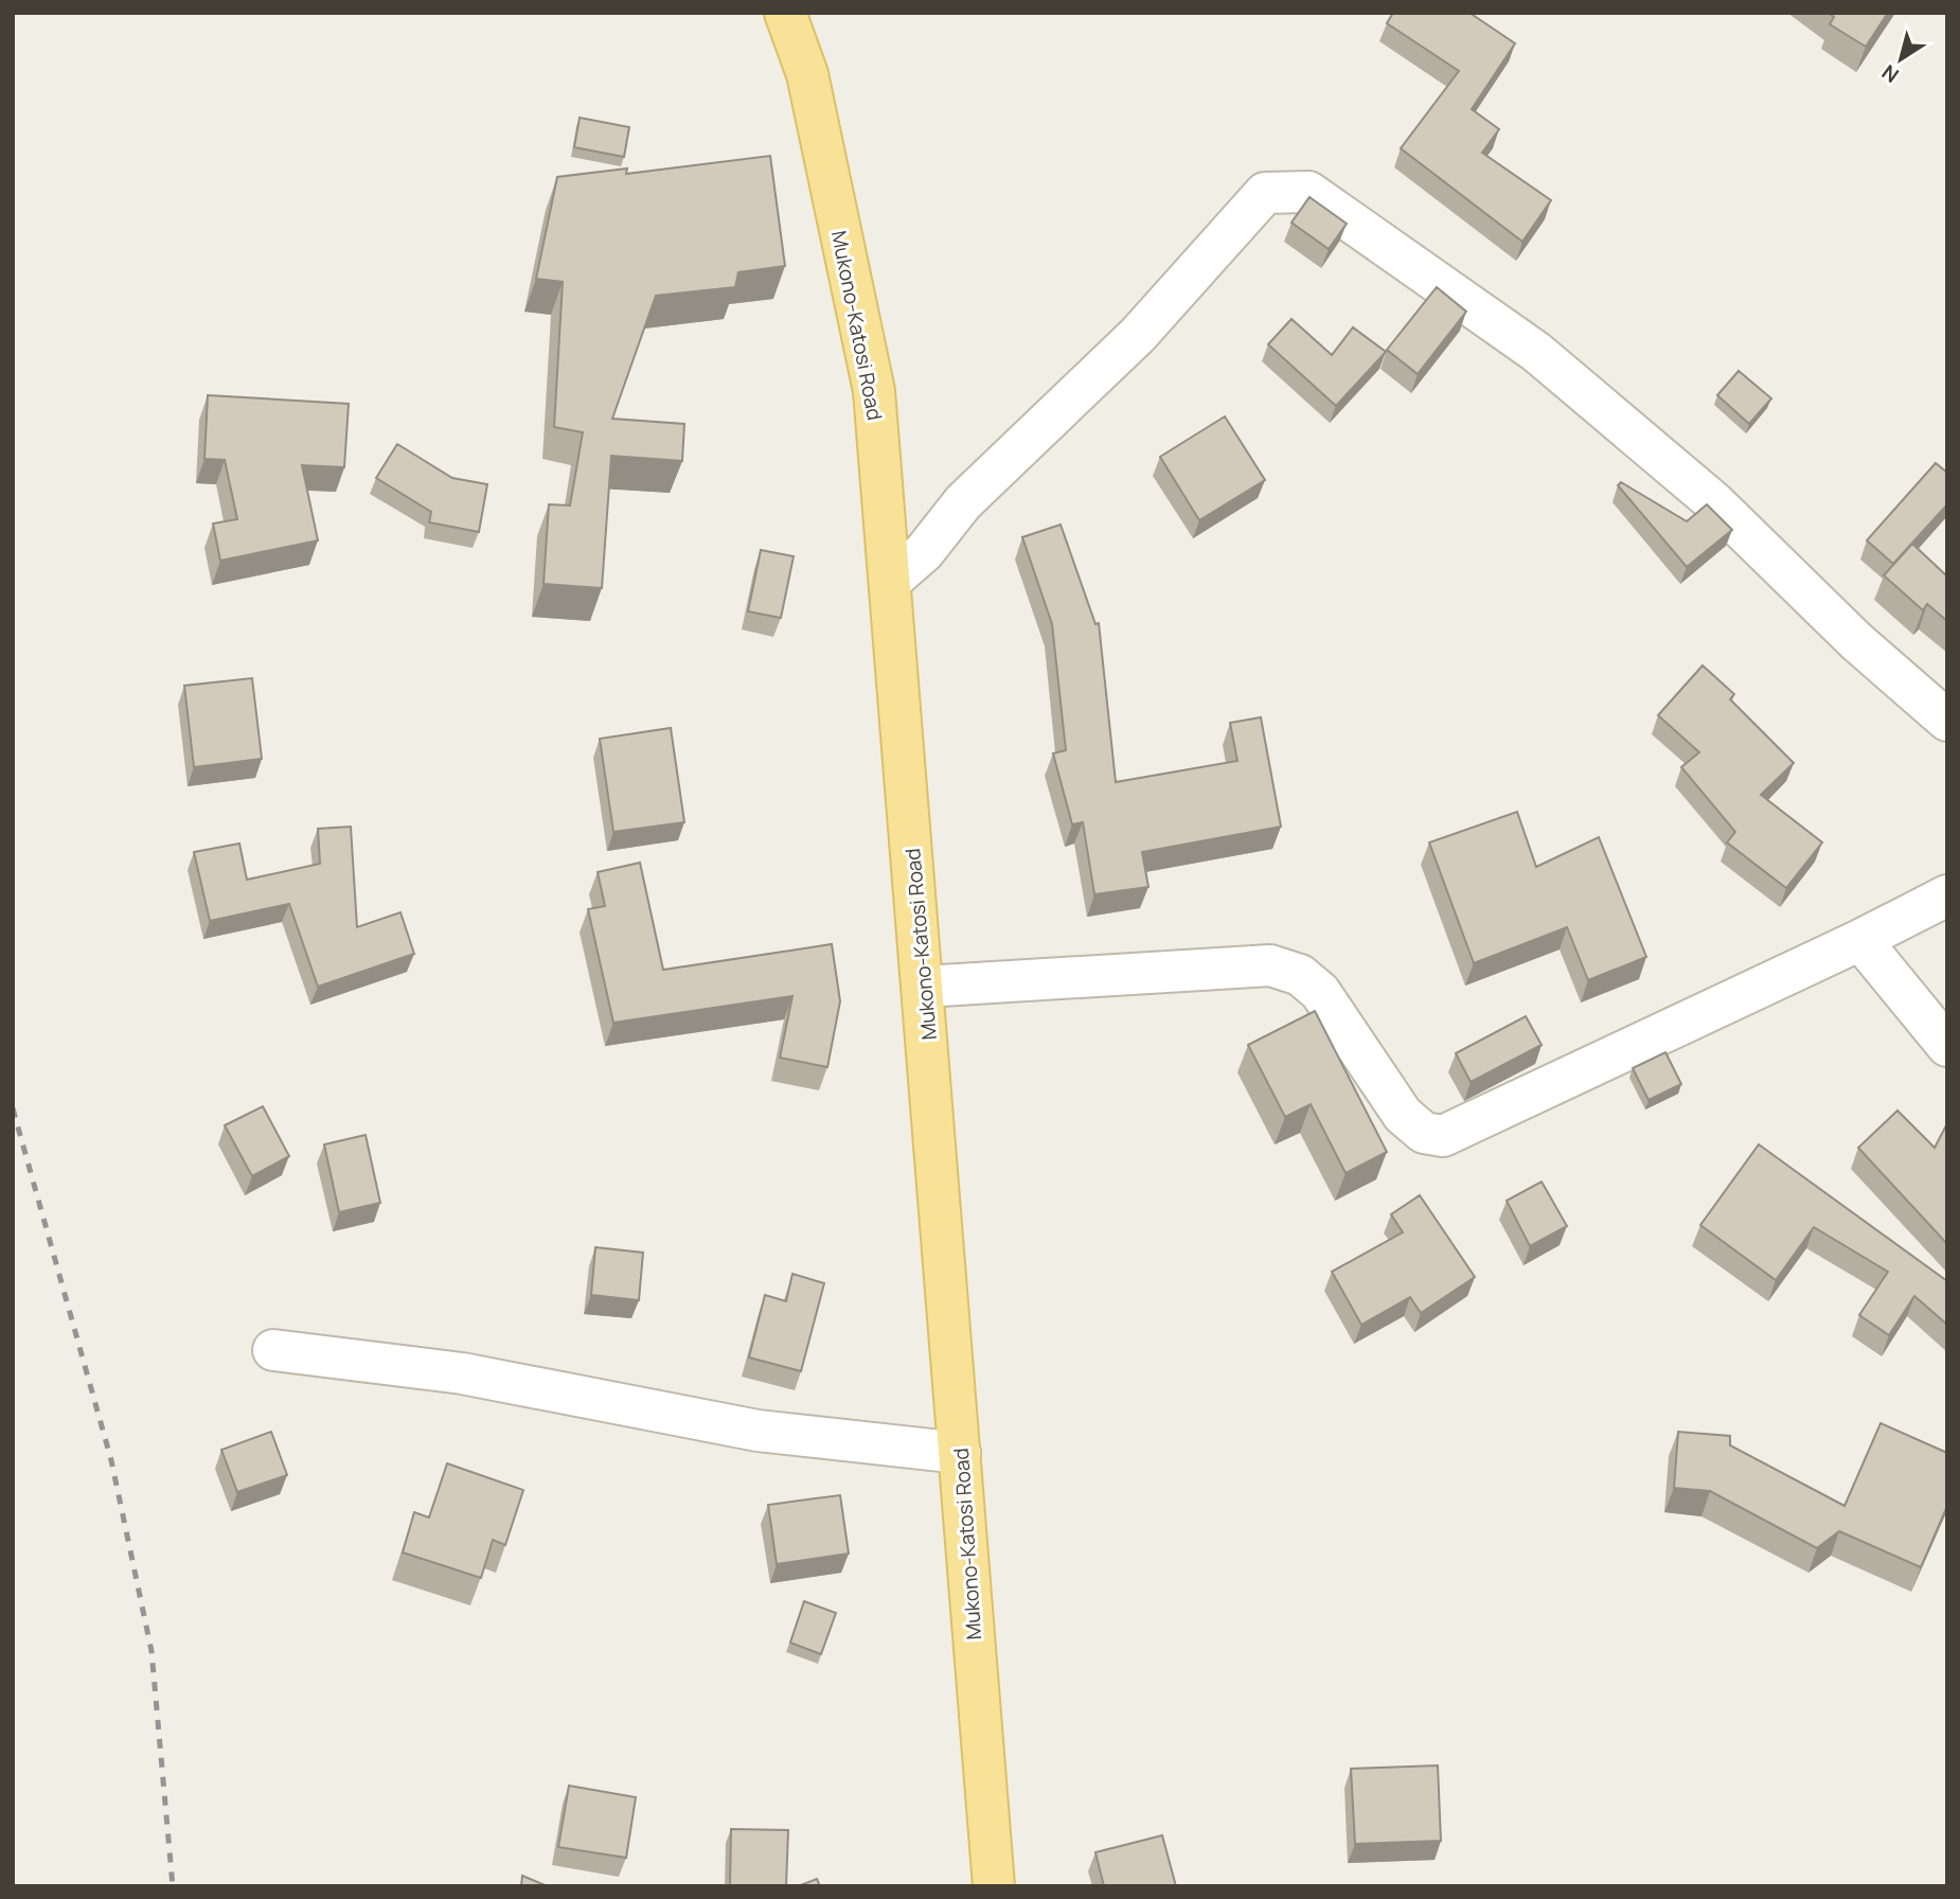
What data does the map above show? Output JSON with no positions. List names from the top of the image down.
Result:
{
  "streets": {
    "main road": ["Mukono-Katosi Road"]
  },
  "north": "bottom left"
}
